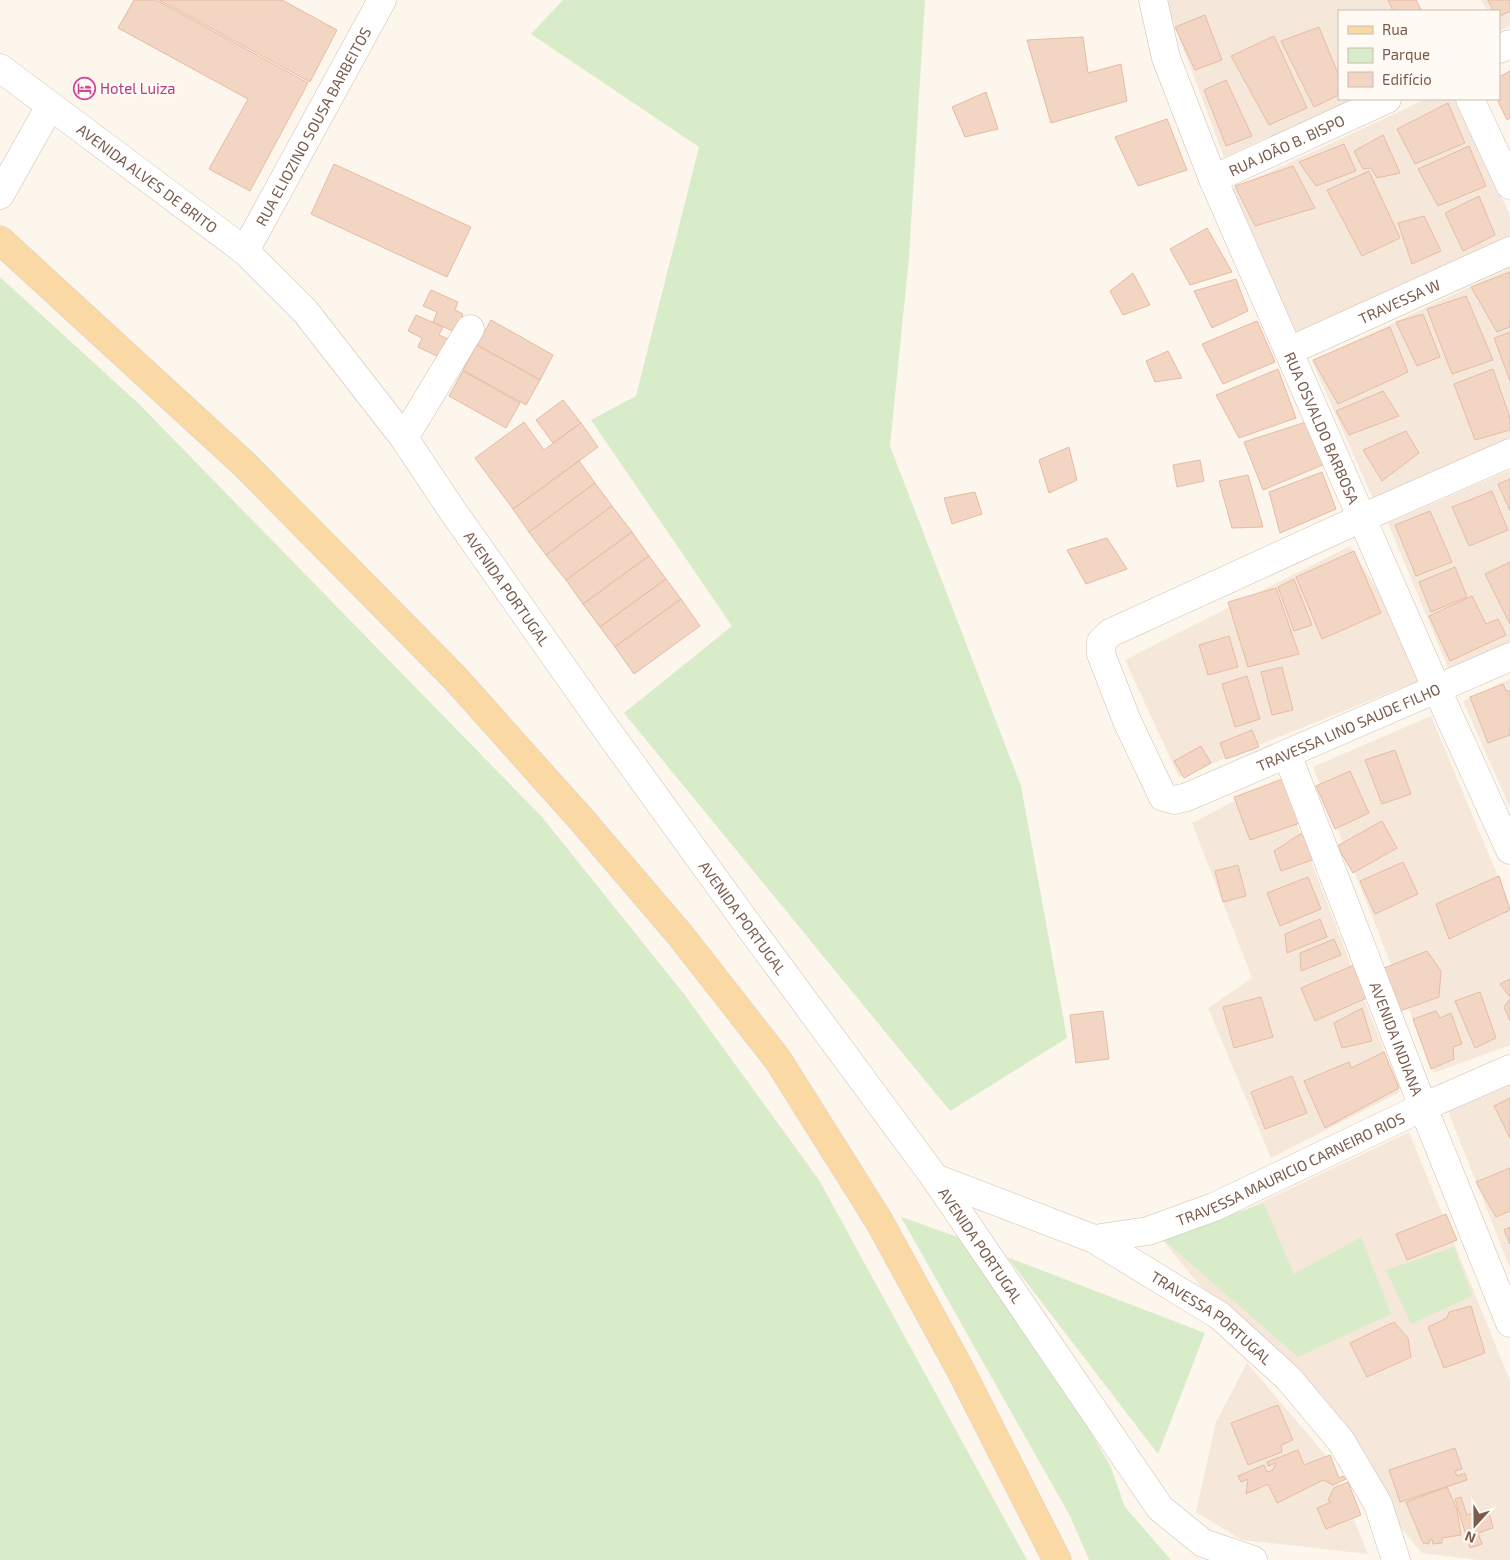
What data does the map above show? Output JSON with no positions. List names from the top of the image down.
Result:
{
  "streets": {
    "street": [
      "RUA ELIOZINO SOUSA BARBEITOS",
      "RUA JOÃO B. BISPO",
      "AVENIDA ALVES DE BRITO",
      "TRAVESSA W",
      "RUA OSVALDO BARBOSA",
      "AVENIDA PORTUGAL",
      "TRAVESSA LINO SAUDE FILHO",
      "AVENIDA INDIANA",
      "TRAVESSA MAURICIO CARNEIRO RIOS",
      "TRAVESSA PORTUGAL"
    ]
  },
  "crossings": [
    ["RUA ELIOZINO SOUSA BARBEITOS", "AVENIDA ALVES DE BRITO"],
    ["RUA ELIOZINO SOUSA BARBEITOS", "AVENIDA PORTUGAL"],
    ["RUA JOÃO B. BISPO", "RUA OSVALDO BARBOSA"],
    ["AVENIDA ALVES DE BRITO", "AVENIDA PORTUGAL"],
    ["TRAVESSA W", "RUA OSVALDO BARBOSA"],
    ["RUA OSVALDO BARBOSA", "TRAVESSA LINO SAUDE FILHO"],
    ["AVENIDA PORTUGAL", "TRAVESSA PORTUGAL"],
    ["TRAVESSA LINO SAUDE FILHO", "AVENIDA INDIANA"],
    ["AVENIDA INDIANA", "TRAVESSA MAURICIO CARNEIRO RIOS"],
    ["TRAVESSA MAURICIO CARNEIRO RIOS", "TRAVESSA PORTUGAL"]
  ],
  "places": {
    "hotel": ["Hotel Luiza"]
  },
  "legend": ["Rua", "Parque", "Edifício"],
  "north": "bottom"
}
